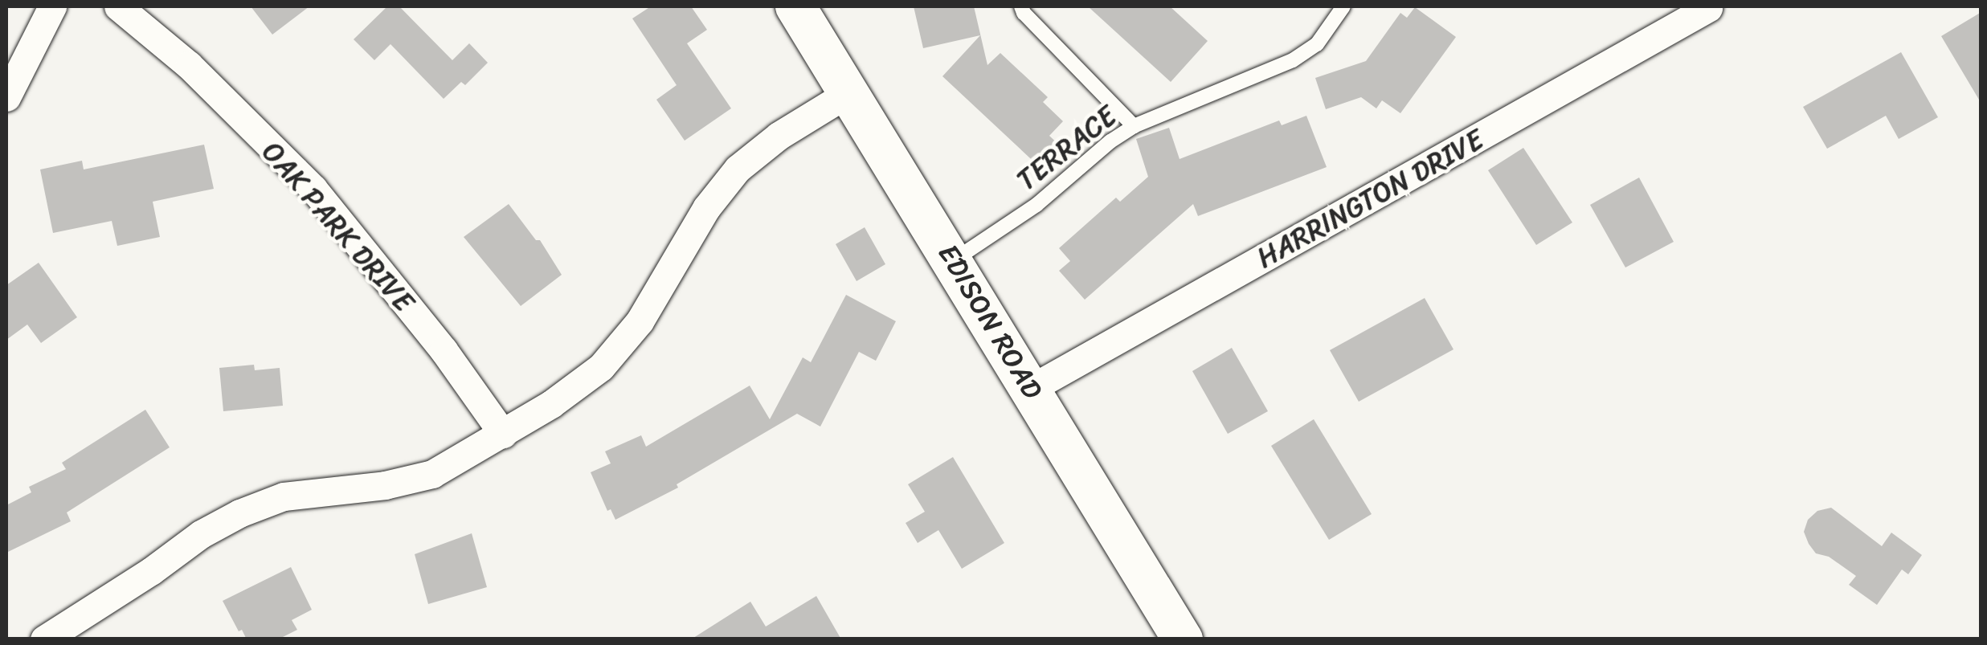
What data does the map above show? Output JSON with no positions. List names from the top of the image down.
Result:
{
  "streets": {
    "main road": ["EDISON ROAD"],
    "street": ["HARRINGTON DRIVE", "OAK PARK DRIVE"],
    "lane": ["TERRACE"]
  },
  "crossings": [
    ["TERRACE", "EDISON ROAD"],
    ["HARRINGTON DRIVE", "EDISON ROAD"]
  ]
}
